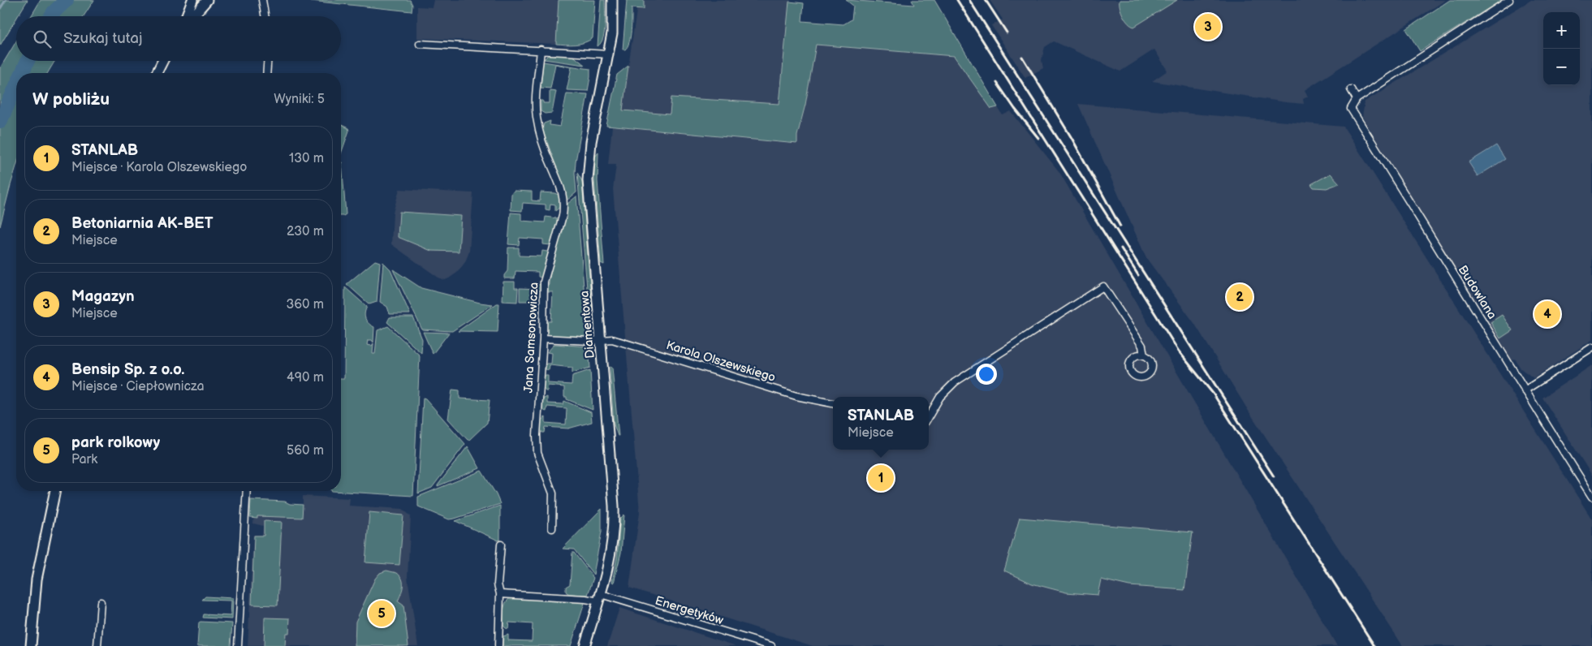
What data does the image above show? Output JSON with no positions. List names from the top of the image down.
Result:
{
  "streets": {
    "street": [
      "Budowlana",
      "Diamentowa",
      "Jana Samsonowicza",
      "Karola Olszewskiego",
      "Energetyków"
    ]
  },
  "crossings": [
    ["Diamentowa", "Karola Olszewskiego"],
    ["Diamentowa", "Energetyków"],
    ["Jana Samsonowicza", "Karola Olszewskiego"]
  ],
  "page": {
    "map_buttons": ["+", "−"],
    "pins": [
      "3",
      "2",
      "4",
      "1",
      "5"
    ],
    "search": "Szukaj tutaj",
    "heading": ["W pobliżu", "Wyniki: 5"],
    "list": [
      {
        "mark": "1",
        "name": "STANLAB",
        "note": "Miejsce · Karola Olszewskiego",
        "value": "130 m"
      },
      {
        "mark": "2",
        "name": "Betoniarnia AK-BET",
        "note": "Miejsce",
        "value": "230 m"
      },
      {
        "mark": "3",
        "name": "Magazyn",
        "note": "Miejsce",
        "value": "360 m"
      },
      {
        "mark": "4",
        "name": "Bensip Sp. z o.o.",
        "note": "Miejsce · Ciepłownicza",
        "value": "490 m"
      },
      {
        "mark": "5",
        "name": "park rolkowy",
        "note": "Park",
        "value": "560 m"
      }
    ],
    "popup": ["STANLAB", "Miejsce"]
  }
}
